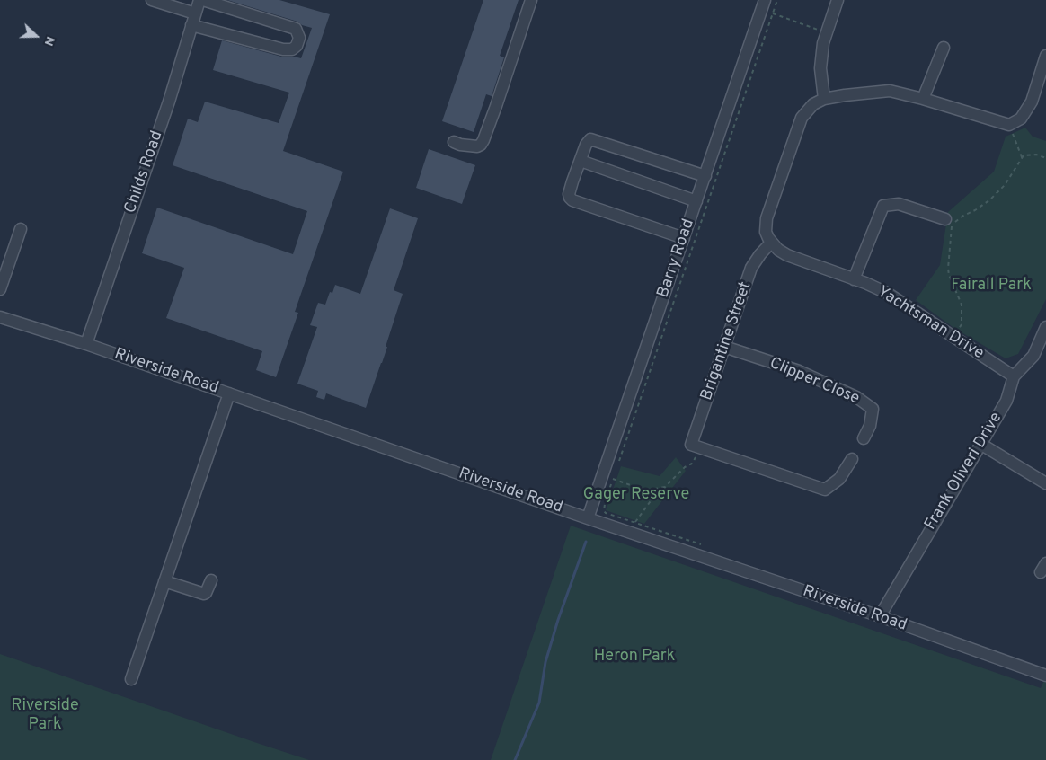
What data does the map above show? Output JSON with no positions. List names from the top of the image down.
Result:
{
  "streets": {
    "street": [
      "Childs Road",
      "Barry Road",
      "Yachtsman Drive",
      "Brigantine Street",
      "Riverside Road",
      "Clipper Close",
      "Frank Oliveri Drive"
    ]
  },
  "crossings": [
    ["Childs Road", "Riverside Road"],
    ["Barry Road", "Riverside Road"],
    ["Yachtsman Drive", "Brigantine Street"],
    ["Yachtsman Drive", "Frank Oliveri Drive"],
    ["Brigantine Street", "Clipper Close"],
    ["Riverside Road", "Frank Oliveri Drive"]
  ],
  "parks": [
    "Fairall Park",
    "Gager Reserve",
    "Heron Park",
    "Riverside Park"
  ],
  "north": "right"
}
